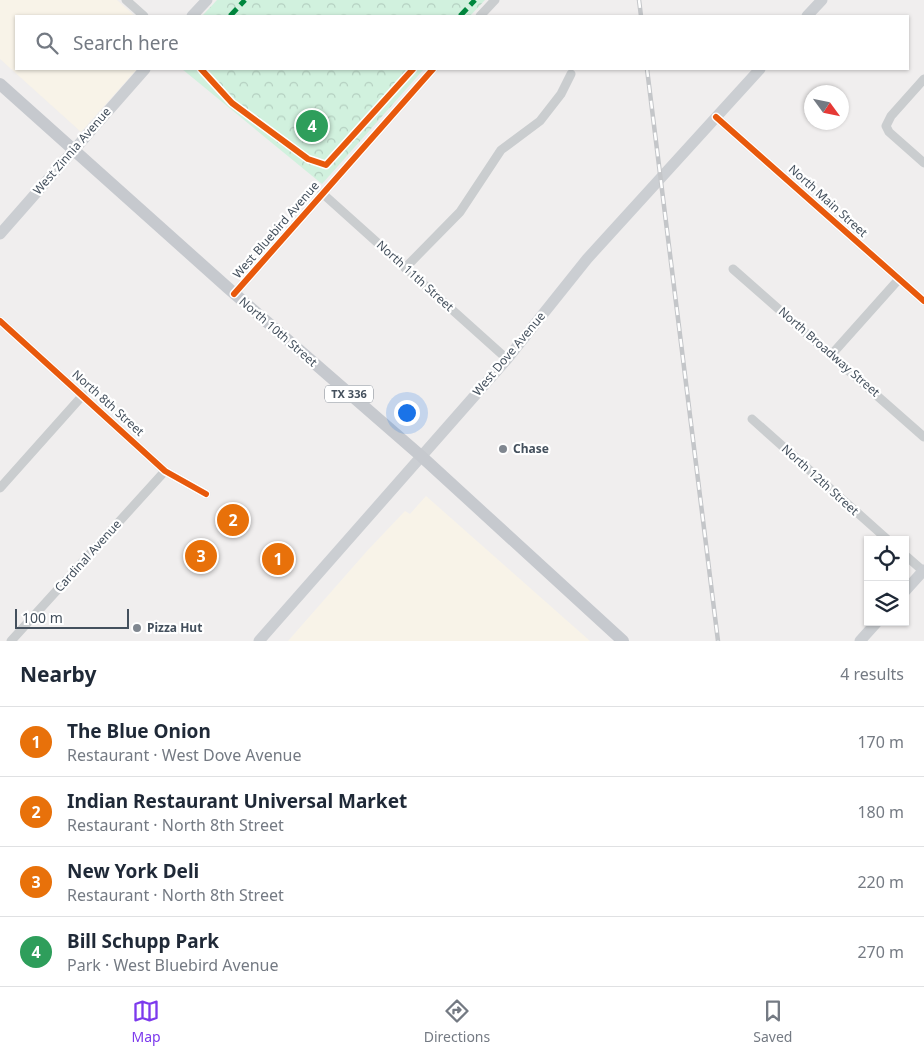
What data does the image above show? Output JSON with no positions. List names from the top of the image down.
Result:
{
  "streets": {
    "main road": [
      "West Zinnia Avenue",
      "North 10th Street",
      "West Dove Avenue",
      "TX 336"
    ],
    "street": [
      "North Main Street",
      "West Bluebird Avenue",
      "North 11th Street",
      "North Broadway Street",
      "North 8th Street",
      "North 12th Street",
      "Cardinal Avenue"
    ]
  },
  "crossings": [
    ["West Zinnia Avenue", "North 10th Street"],
    ["North Main Street", "West Dove Avenue"],
    ["West Bluebird Avenue", "North 11th Street"],
    ["West Bluebird Avenue", "North 10th Street"],
    ["North 11th Street", "West Dove Avenue"],
    ["North 10th Street", "West Dove Avenue"],
    ["North 8th Street", "Cardinal Avenue"]
  ],
  "places": ["Chase", "Pizza Hut"],
  "scale_bar": "100 m",
  "north": "bottom right",
  "page": {
    "search": "Search here",
    "pins": [
      "4",
      "2",
      "3",
      "1"
    ],
    "scale": "100 m",
    "heading": ["Nearby", "4 results"],
    "list": [
      {
        "mark": "1",
        "name": "The Blue Onion",
        "note": "Restaurant · West Dove Avenue",
        "value": "170 m"
      },
      {
        "mark": "2",
        "name": "Indian Restaurant Universal Market",
        "note": "Restaurant · North 8th Street",
        "value": "180 m"
      },
      {
        "mark": "3",
        "name": "New York Deli",
        "note": "Restaurant · North 8th Street",
        "value": "220 m"
      },
      {
        "mark": "4",
        "name": "Bill Schupp Park",
        "note": "Park · West Bluebird Avenue",
        "value": "270 m"
      }
    ],
    "nav": ["Map", "Directions", "Saved"]
  }
}
